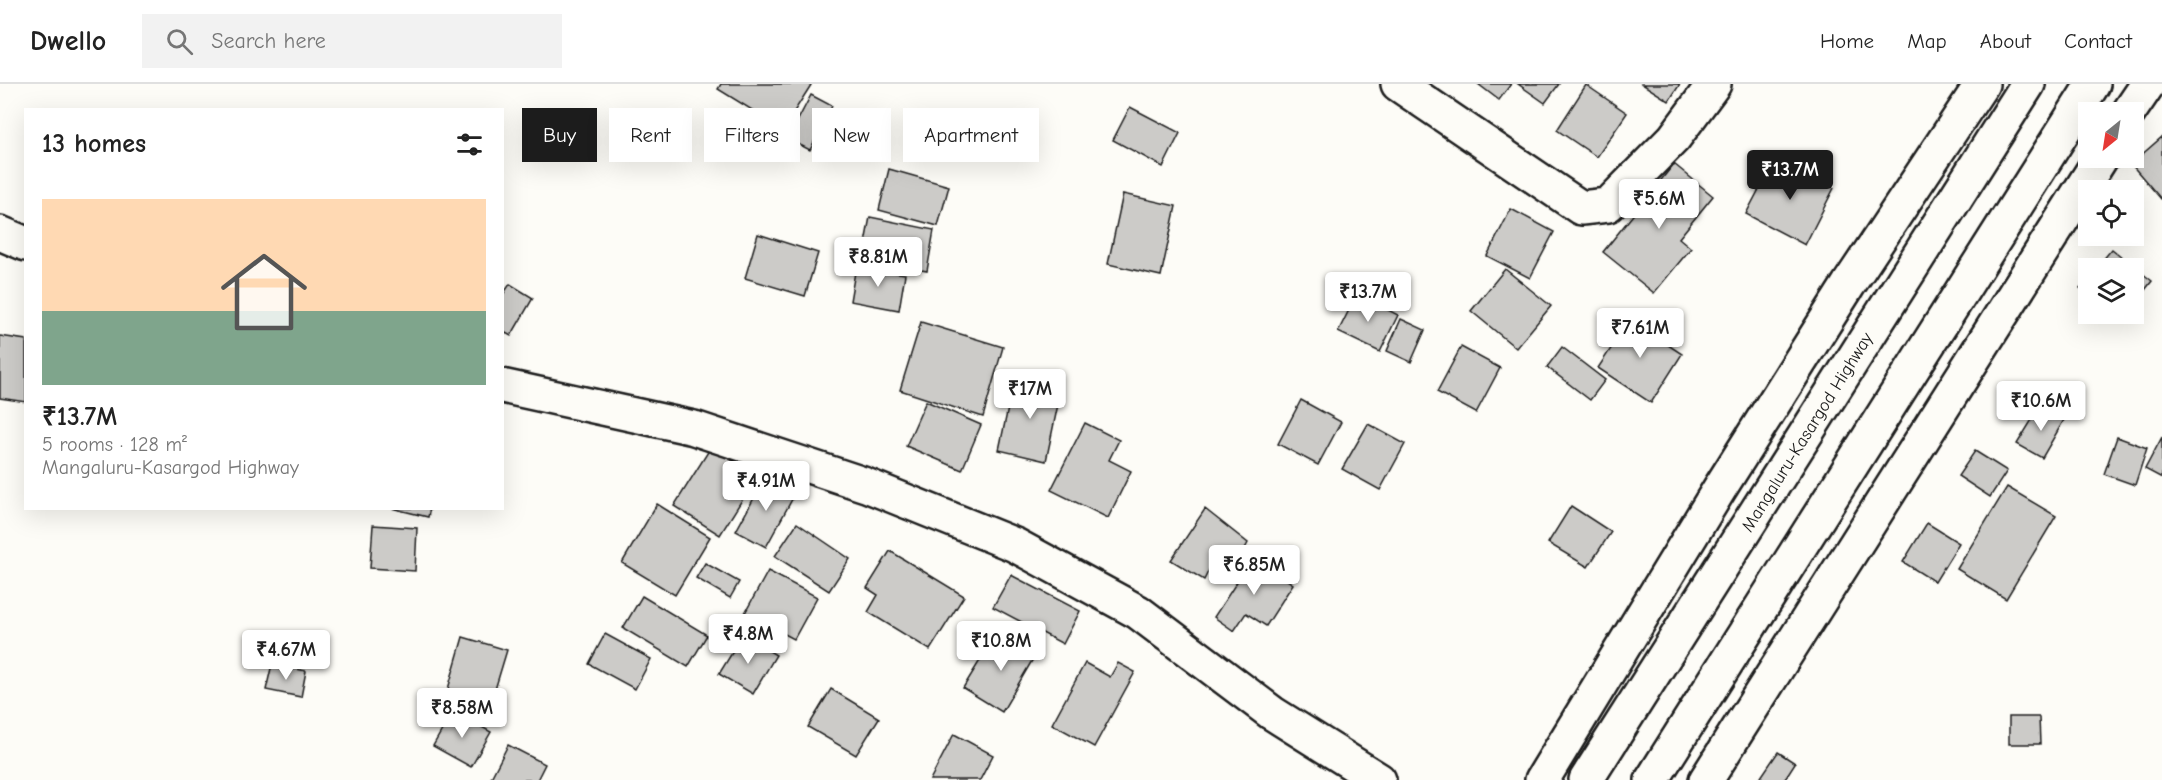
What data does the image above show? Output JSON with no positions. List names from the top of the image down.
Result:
{
  "streets": {
    "main road": ["Mangaluru-Kasargod Highway"]
  },
  "north": "bottom left",
  "page": {
    "header": "Dwello",
    "search": "Search here",
    "nav": [
      "Home",
      "Map",
      "About",
      "Contact"
    ],
    "chip": [
      "Buy",
      "Rent",
      "Filters",
      "New",
      "Apartment"
    ],
    "heading": "13 homes",
    "price": [
      "₹13.7M",
      "₹5.6M",
      "₹8.81M",
      "₹13.7M",
      "₹7.61M",
      "₹17M",
      "₹10.6M",
      "₹4.91M",
      "₹6.85M",
      "₹4.8M",
      "₹10.8M",
      "₹4.67M",
      "₹8.58M"
    ],
    "list": [
      {
        "name": "₹13.7M",
        "note": "5 rooms · 128 m² · Mangaluru-Kasargod Highway"
      }
    ]
  }
}
